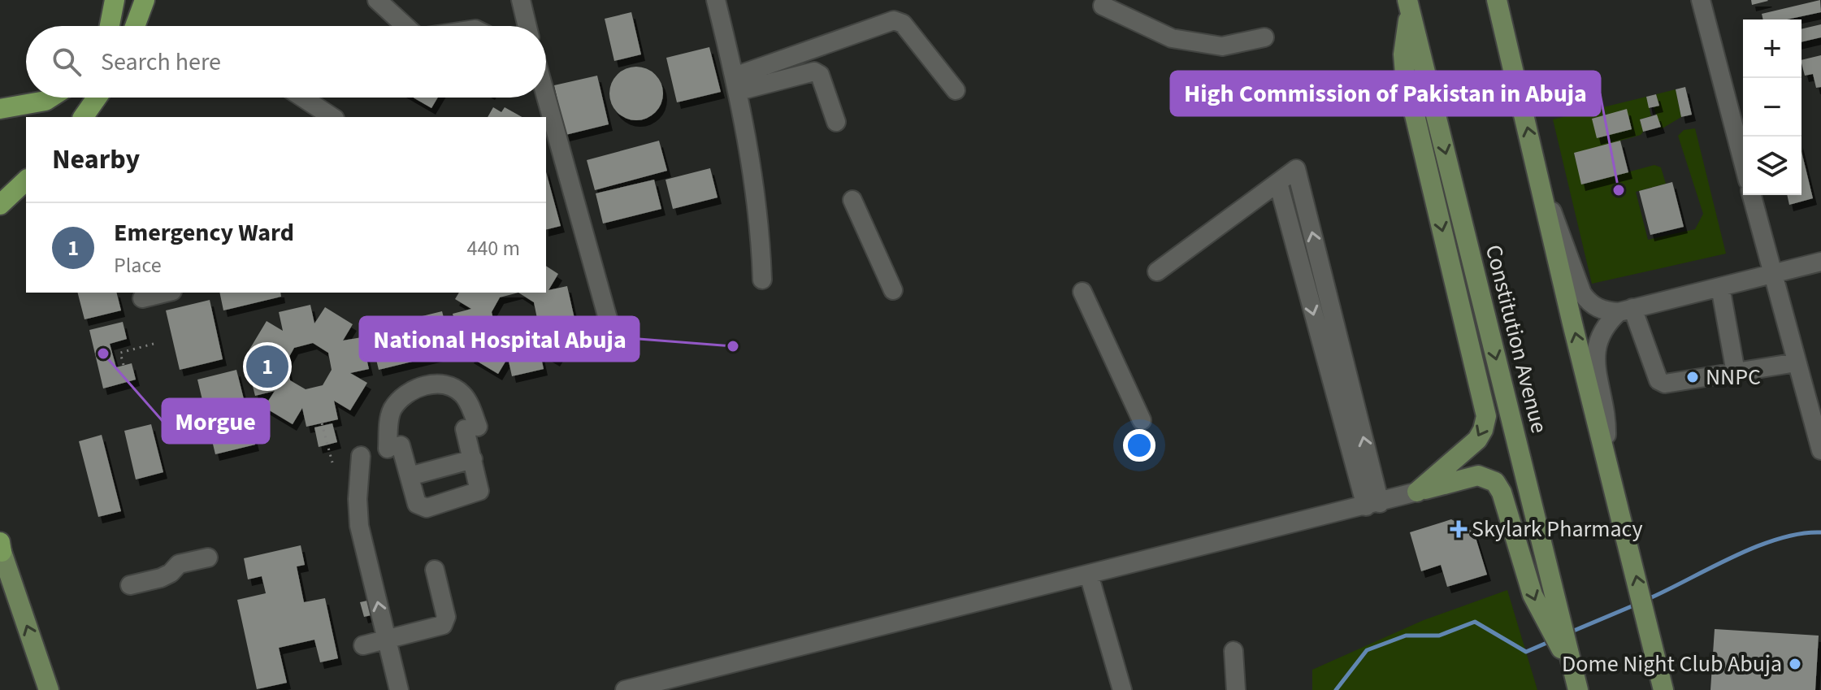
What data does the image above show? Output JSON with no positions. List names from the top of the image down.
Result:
{
  "streets": {
    "main road": ["Constitution Avenue"]
  },
  "places": {
    "other": [
      "High Commission of Pakistan in Abuja",
      "National Hospital Abuja",
      "Morgue",
      "NNPC",
      "Dome Night Club Abuja"
    ],
    "health": ["Skylark Pharmacy"]
  },
  "page": {
    "map_buttons": ["+", "−"],
    "search": "Search here",
    "heading": "Nearby",
    "list": [
      {
        "mark": "1",
        "name": "Emergency Ward",
        "note": "Place",
        "value": "440 m"
      }
    ],
    "pins": "1"
  }
}
